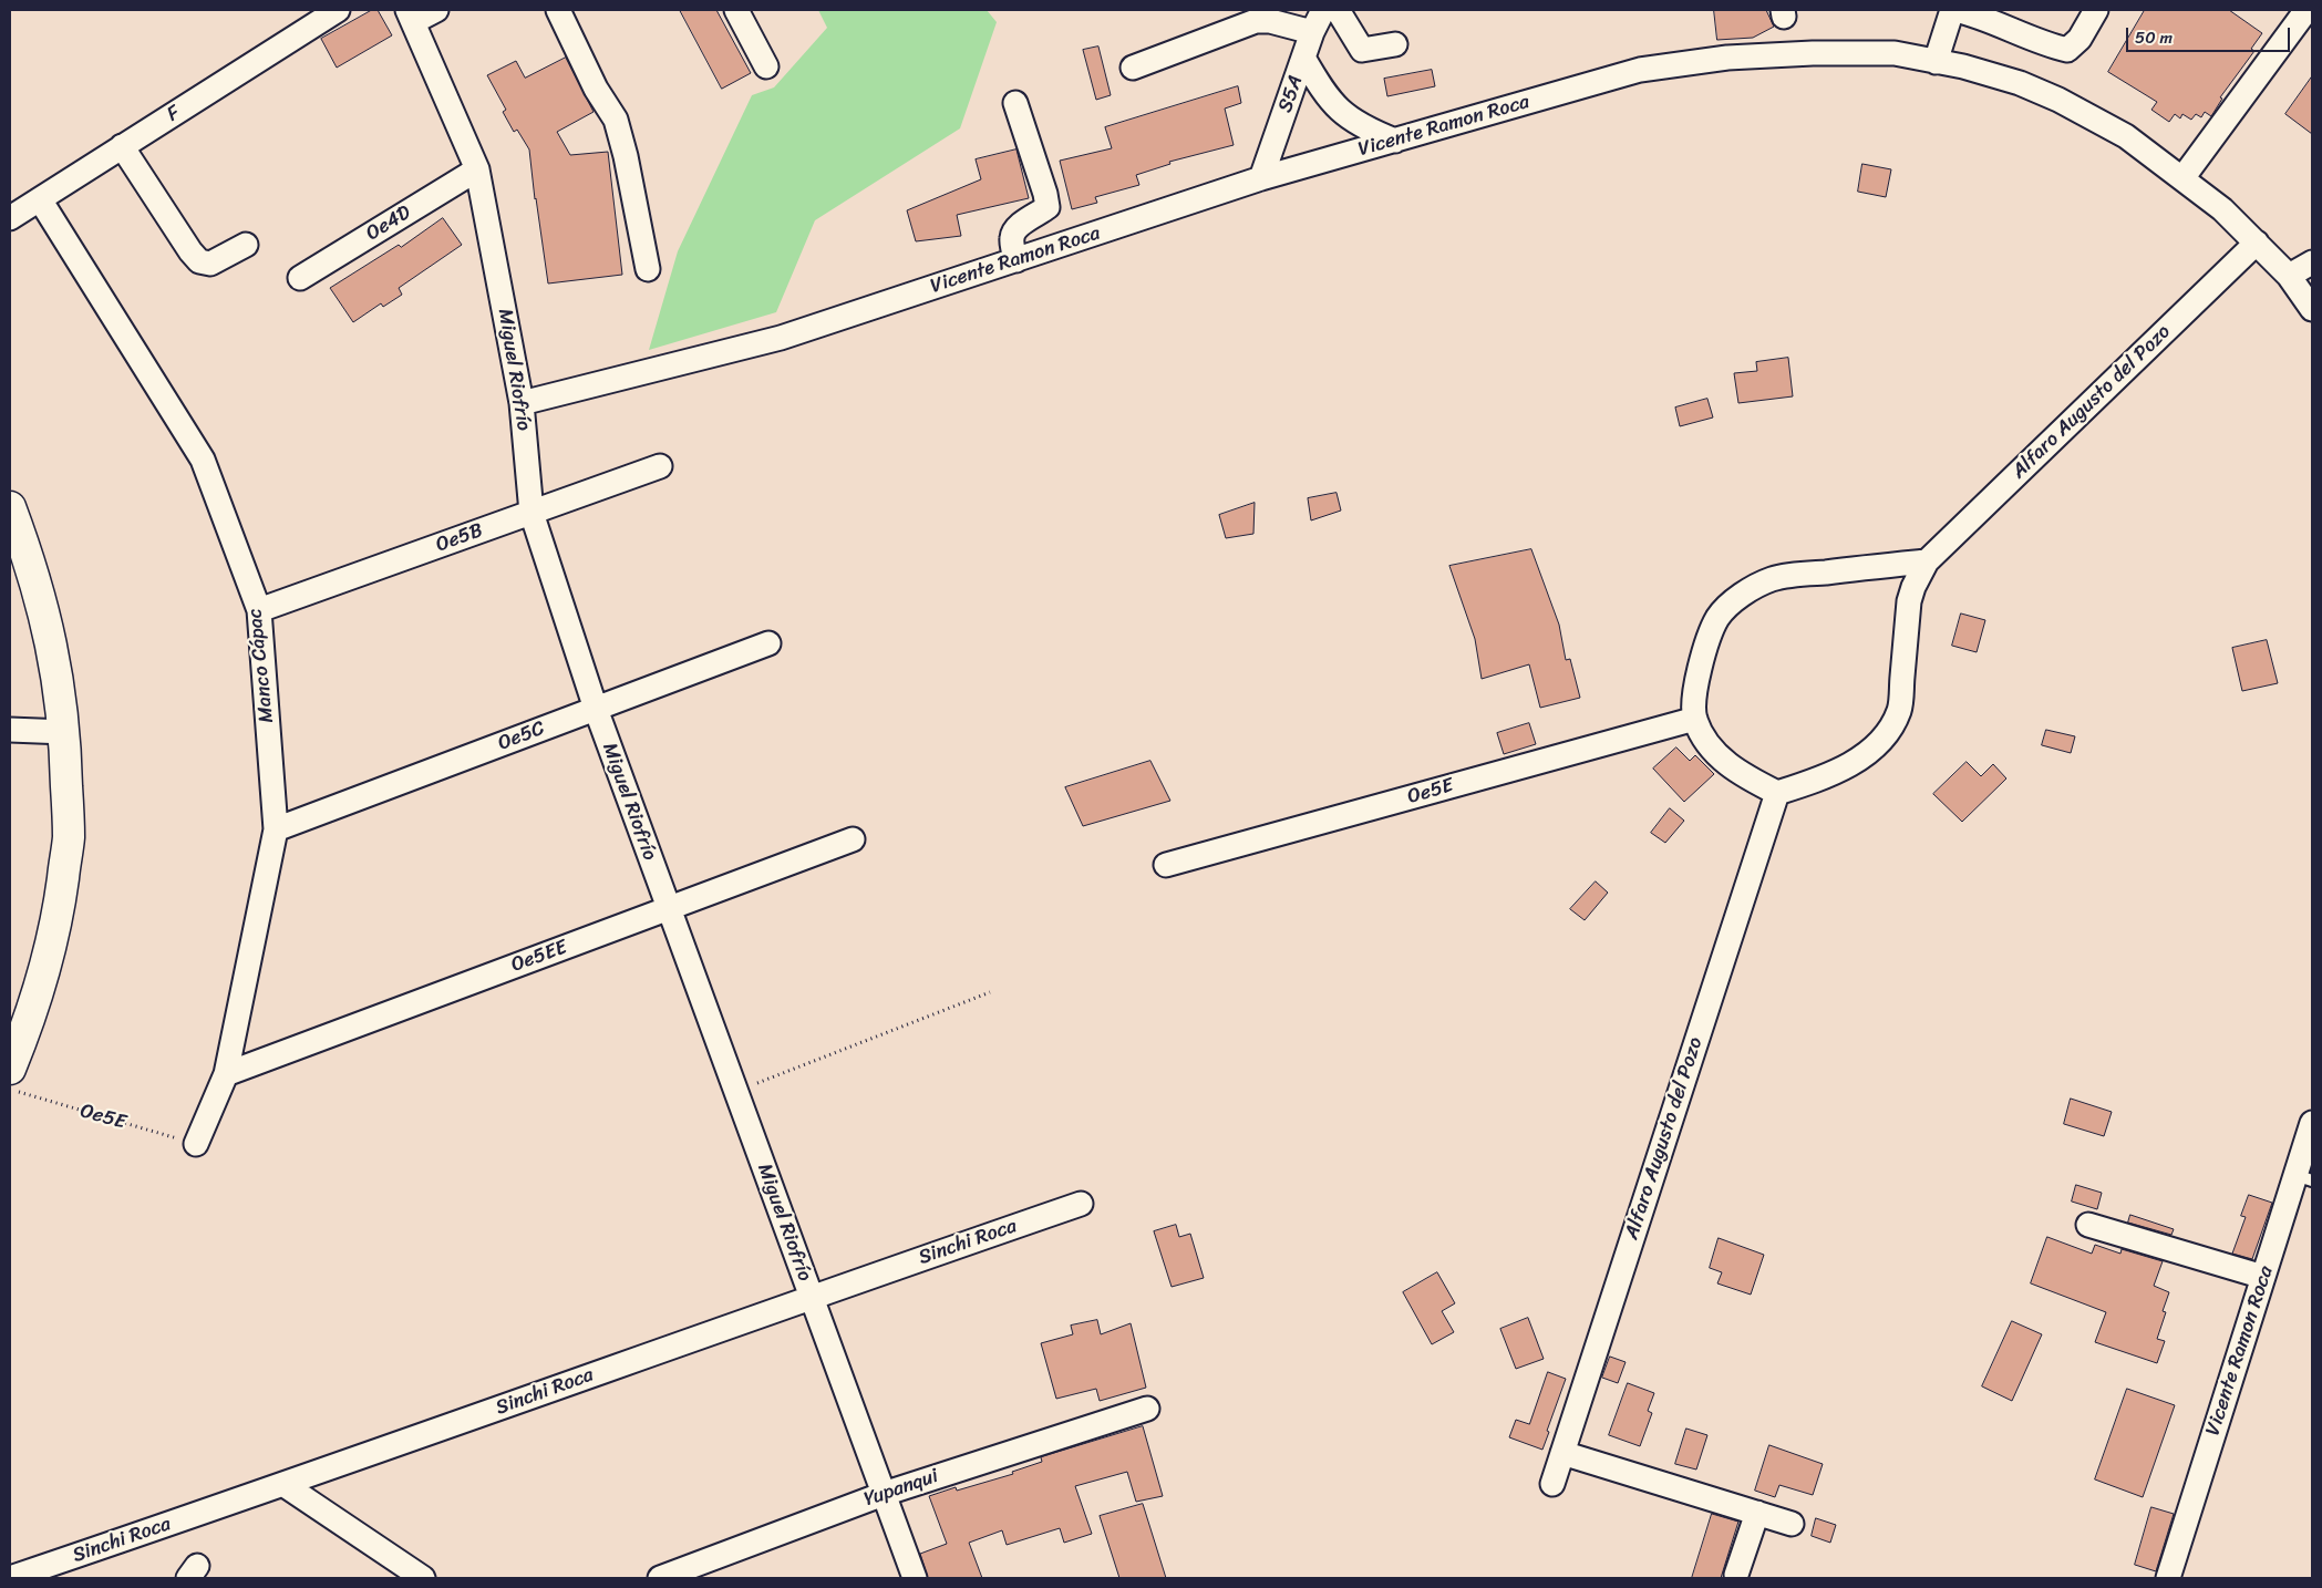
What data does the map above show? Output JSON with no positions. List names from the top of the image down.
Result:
{
  "streets": {
    "street": [
      "S5A",
      "F",
      "Vicente Ramon Roca",
      "Oe4D",
      "Miguel Riofrío",
      "Alfaro Augusto del Pozo",
      "Oe5B",
      "Manco Cápac",
      "Oe5C",
      "Oe5E",
      "Oe5EE",
      "Sinchi Roca",
      "Yupanqui"
    ]
  },
  "crossings": [
    ["S5A", "Vicente Ramon Roca"],
    ["F", "Manco Cápac"],
    ["Vicente Ramon Roca", "Miguel Riofrío"],
    ["Vicente Ramon Roca", "Alfaro Augusto del Pozo"],
    ["Oe4D", "Miguel Riofrío"],
    ["Miguel Riofrío", "Oe5B"],
    ["Miguel Riofrío", "Oe5C"],
    ["Miguel Riofrío", "Oe5EE"],
    ["Miguel Riofrío", "Sinchi Roca"],
    ["Miguel Riofrío", "Yupanqui"],
    ["Oe5B", "Manco Cápac"],
    ["Manco Cápac", "Oe5C"],
    ["Manco Cápac", "Oe5E"],
    ["Manco Cápac", "Oe5EE"]
  ],
  "scale_bar": "50 m"
}
